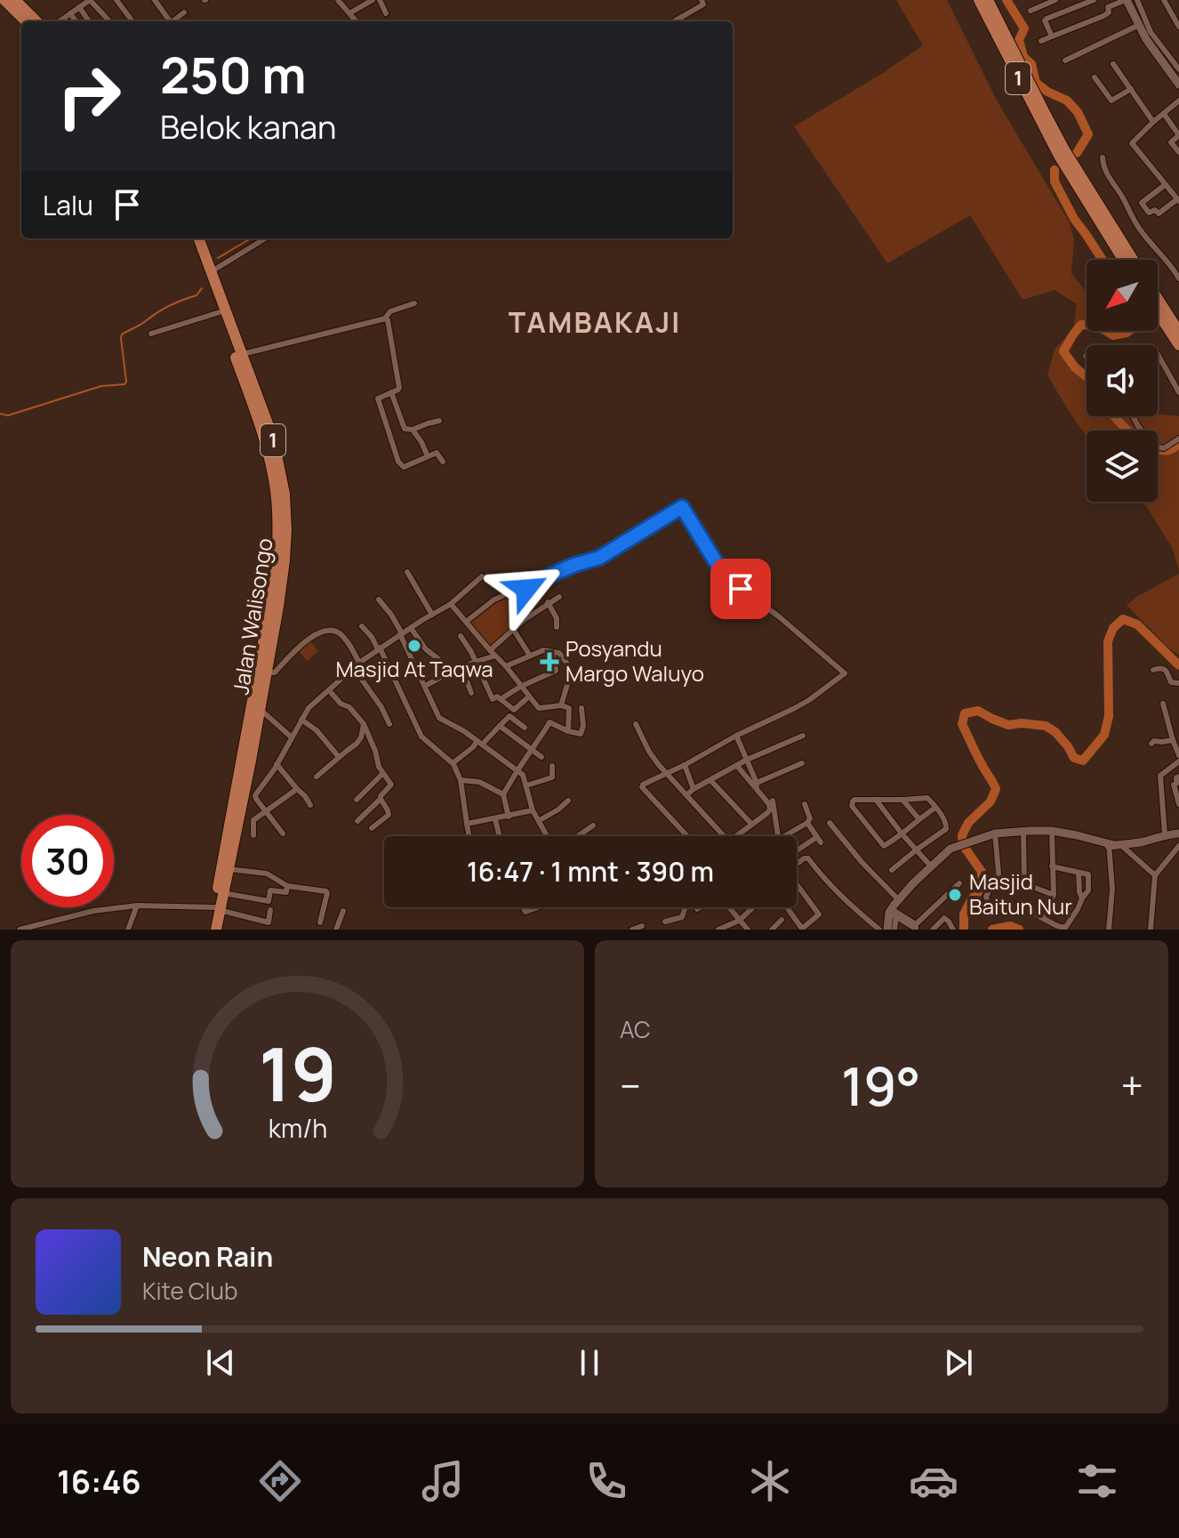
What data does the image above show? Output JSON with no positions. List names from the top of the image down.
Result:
{
  "streets": {
    "highway": ["1", "Jalan Walisongo"]
  },
  "districts": ["TAMBAKAJI"],
  "places": {
    "other": ["Masjid At Taqwa", "Masjid Baitun Nur"],
    "health": ["Posyandu Margo Waluyo"]
  },
  "north": "bottom left",
  "page": {
    "turn": ["250 m", "Belok kanan"],
    "then": "Lalu",
    "limit": "30",
    "trip": "16:47 · 1 mnt · 390 m",
    "tile": "AC",
    "heat": ["−", "19°", "+"],
    "song": ["Neon Rain", "Kite Club"],
    "tabs": "16:46",
    "gauge": ["19", "km/h"]
  }
}
